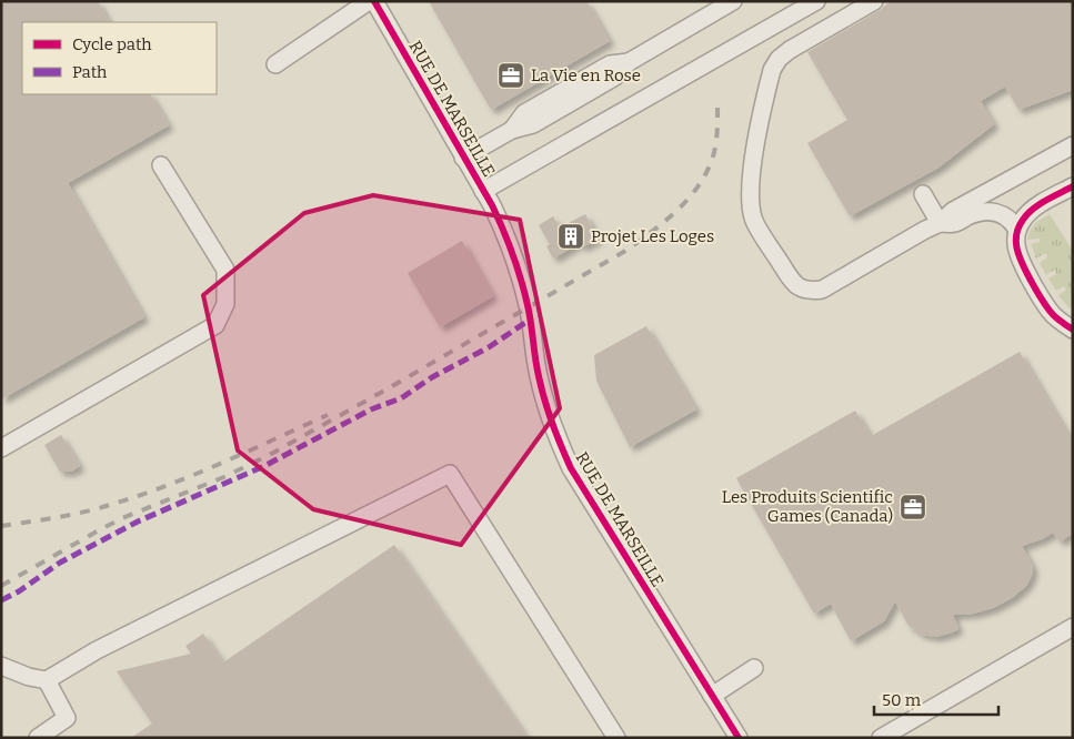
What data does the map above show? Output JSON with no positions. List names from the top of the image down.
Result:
{
  "streets": {
    "street": ["RUE DE MARSEILLE"]
  },
  "places": {
    "office": ["La Vie en Rose", "Les Produits Scientific Games (Canada)"],
    "building": ["Projet Les Loges"]
  },
  "legend": ["Cycle path", "Path"],
  "scale_bar": "50 m"
}
